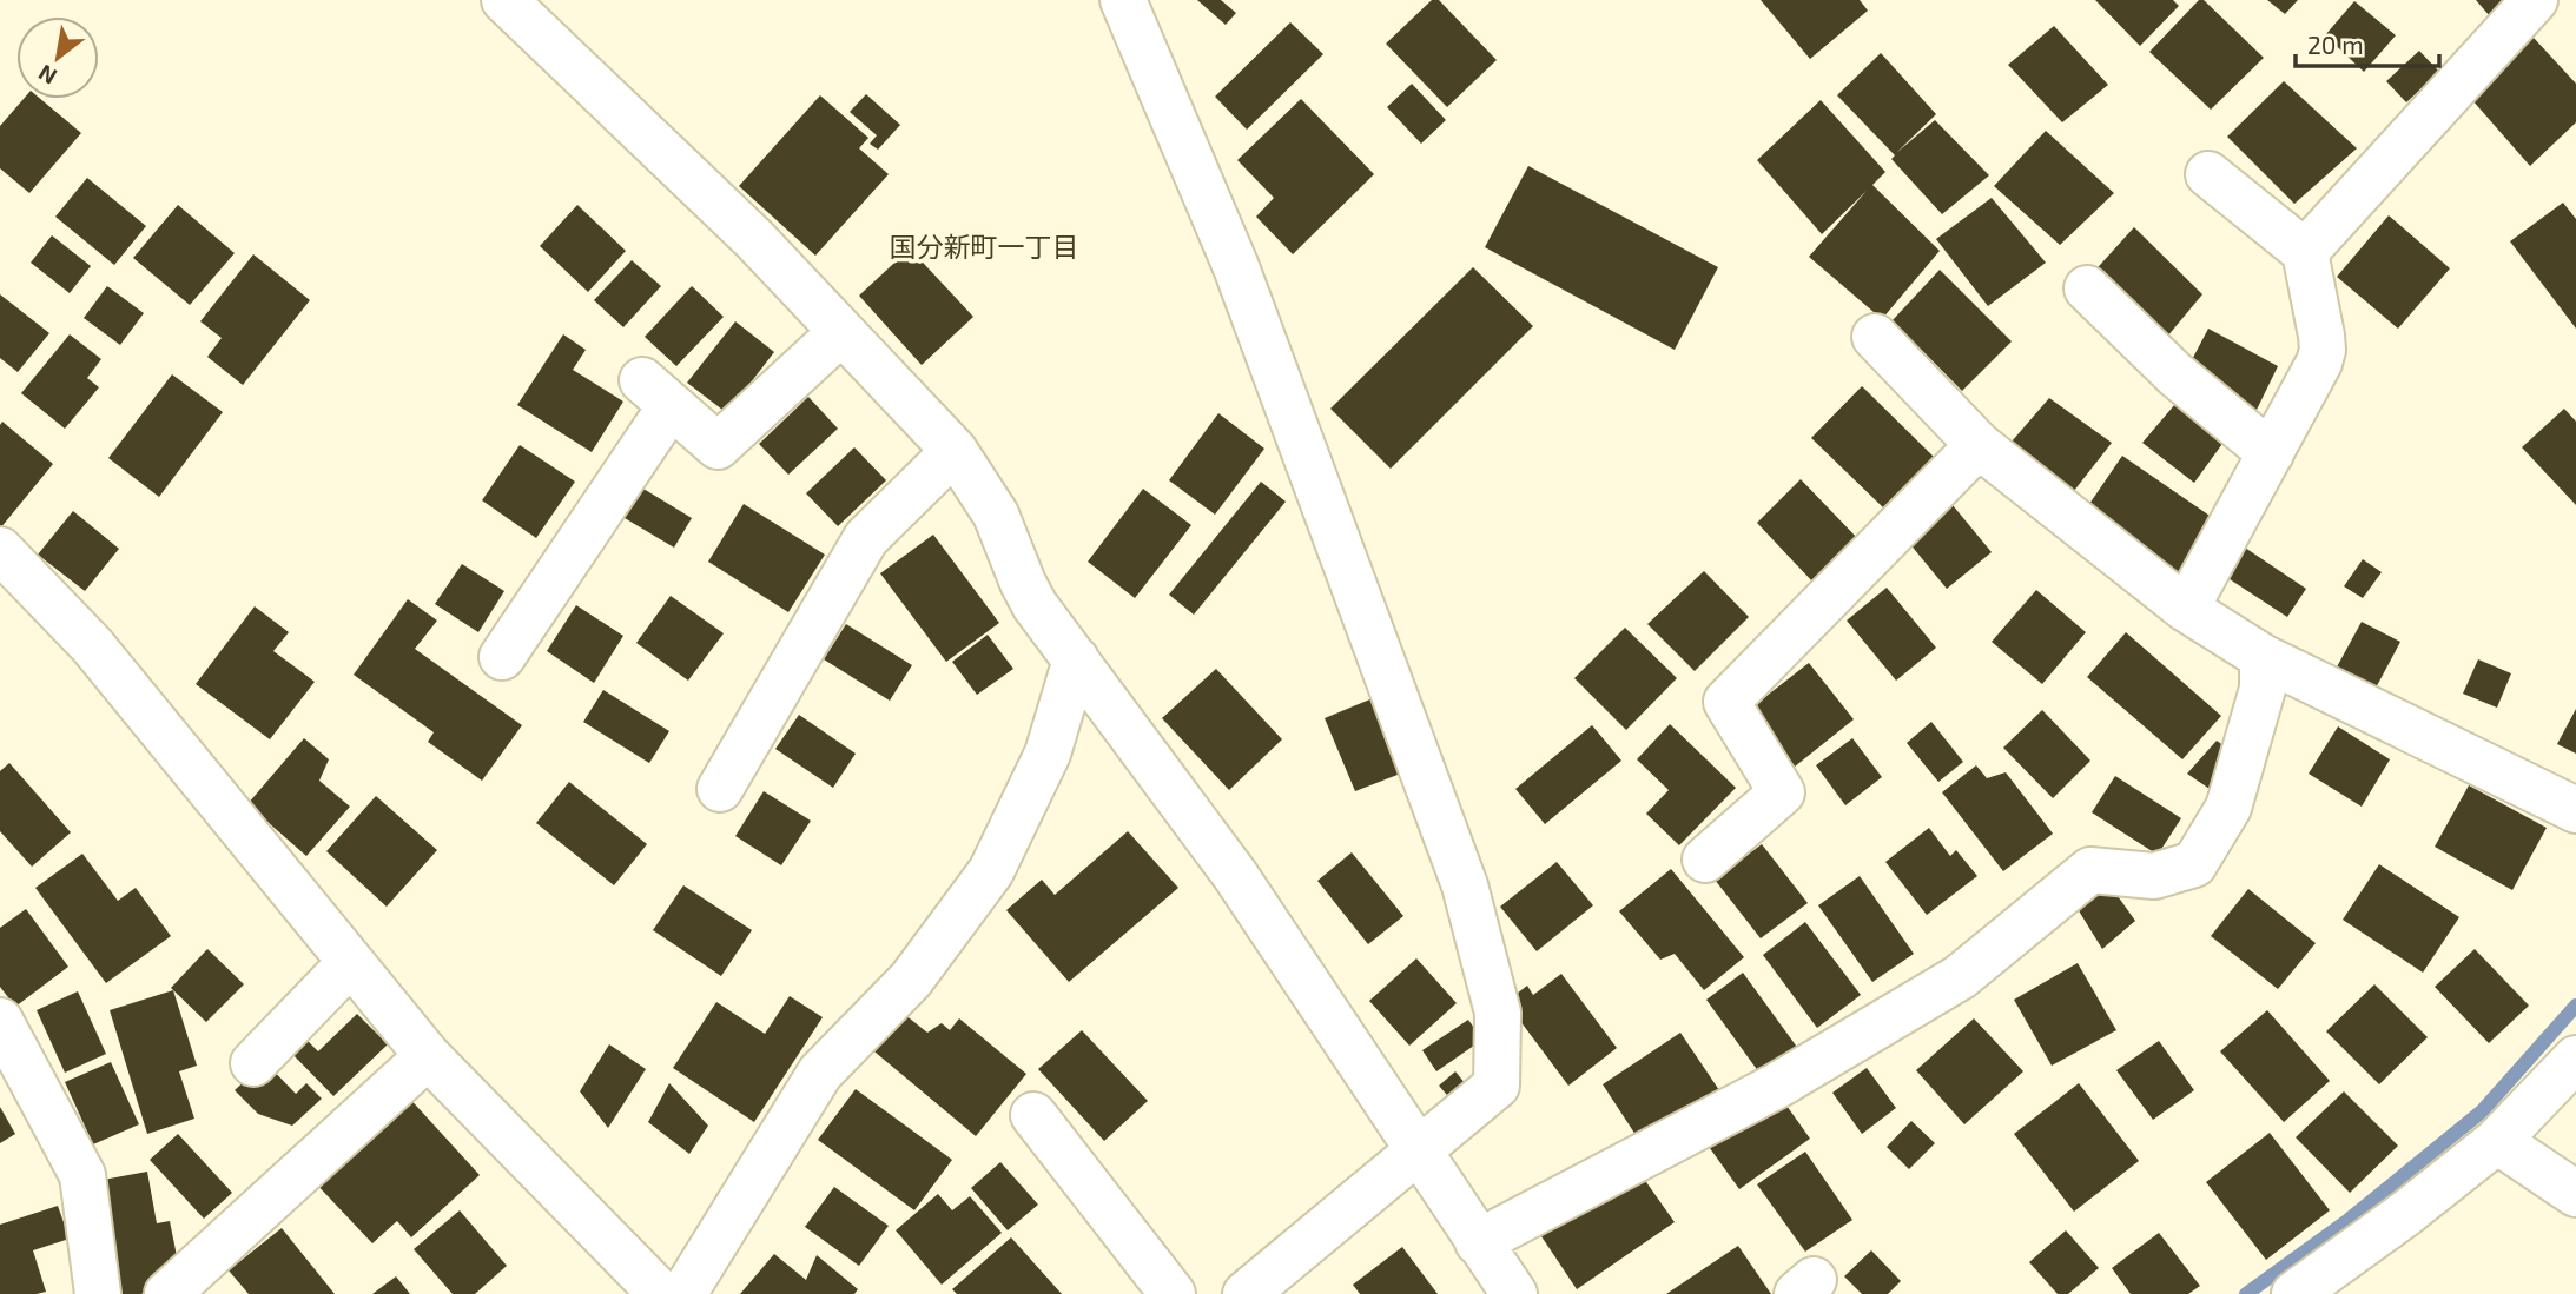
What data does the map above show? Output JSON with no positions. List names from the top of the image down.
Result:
{
  "districts": ["国分新町一丁目"],
  "scale_bar": "20 m",
  "north": "bottom left"
}
